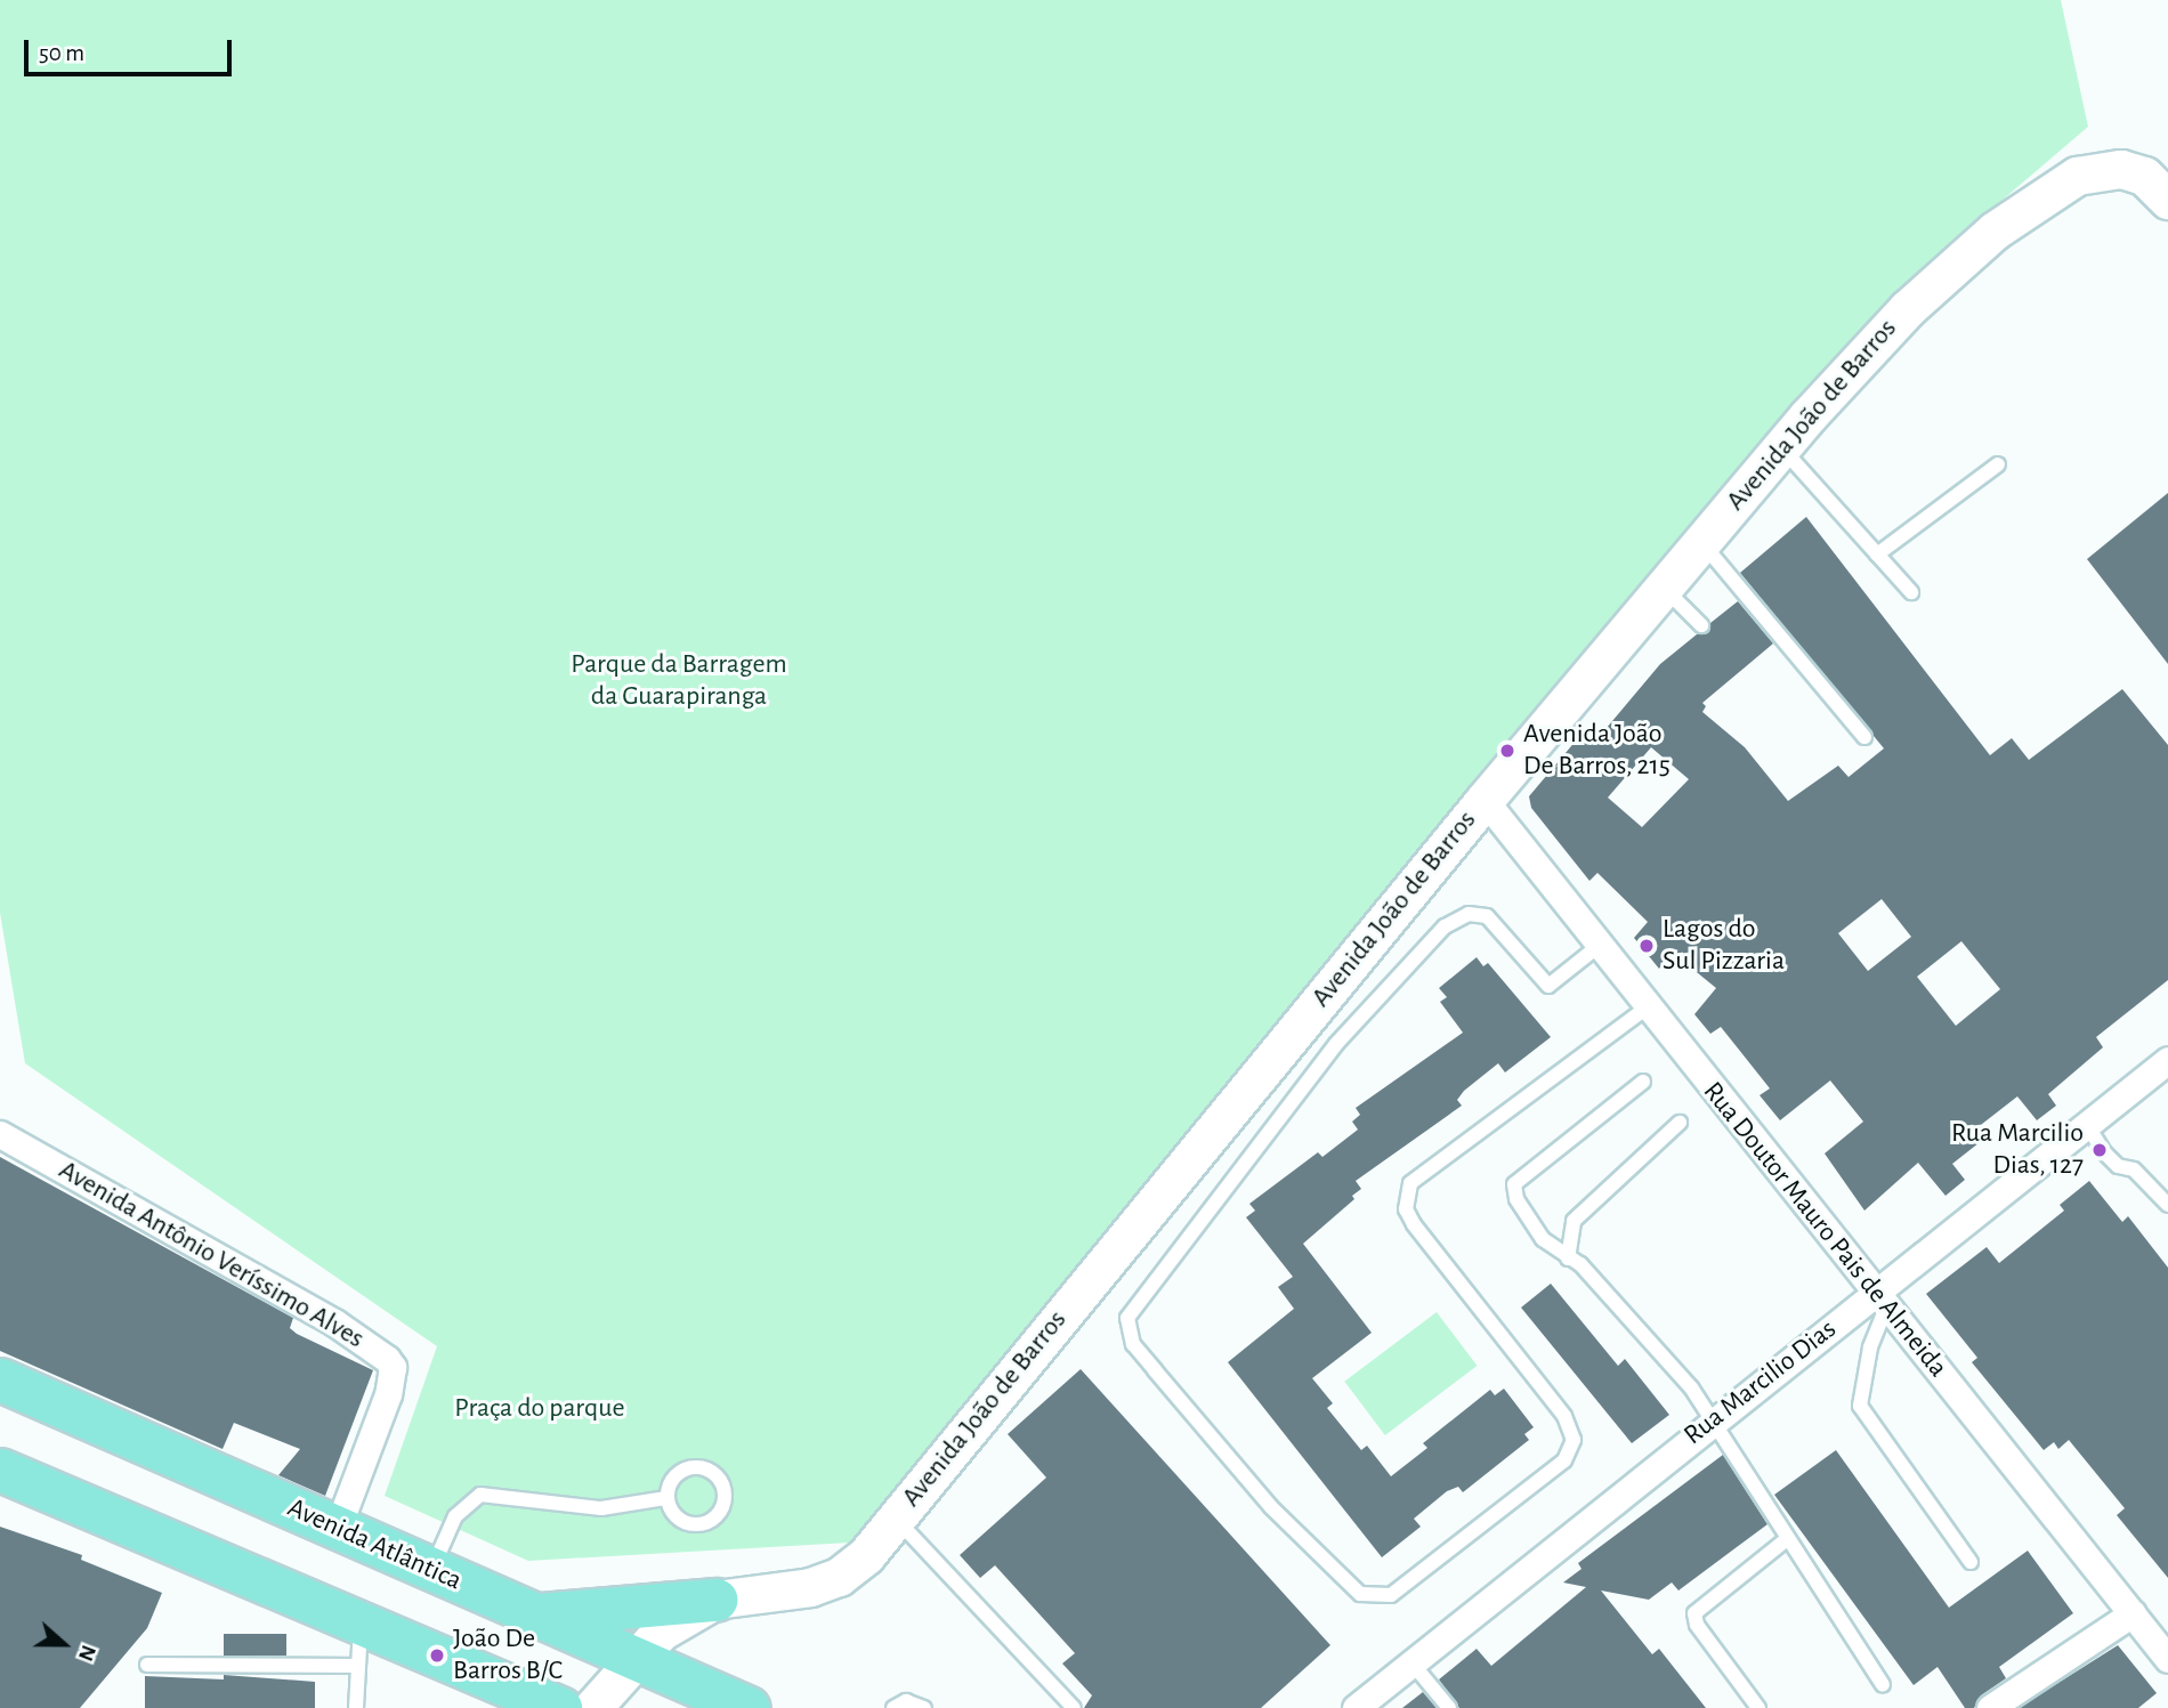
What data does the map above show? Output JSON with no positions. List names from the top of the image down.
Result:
{
  "streets": {
    "main road": ["Avenida Atlântica"],
    "street": [
      "Avenida João de Barros",
      "Rua Doutor Mauro Pais de Almeida",
      "Avenida Antônio Veríssimo Alves",
      "Rua Marcilio Dias"
    ]
  },
  "crossings": [
    ["Avenida João de Barros", "Rua Doutor Mauro Pais de Almeida"],
    ["Avenida João de Barros", "Avenida Atlântica"],
    ["Rua Doutor Mauro Pais de Almeida", "Rua Marcilio Dias"],
    ["Avenida Antônio Veríssimo Alves", "Avenida Atlântica"]
  ],
  "parks": ["Parque da Barragem da Guarapiranga", "Praça do parque"],
  "places": [
    "Avenida João De Barros, 215",
    "Lagos do Sul Pizzaria",
    "Rua Marcilio Dias, 127",
    "João De Barros B/C"
  ],
  "scale_bar": "50 m",
  "north": "right"
}
